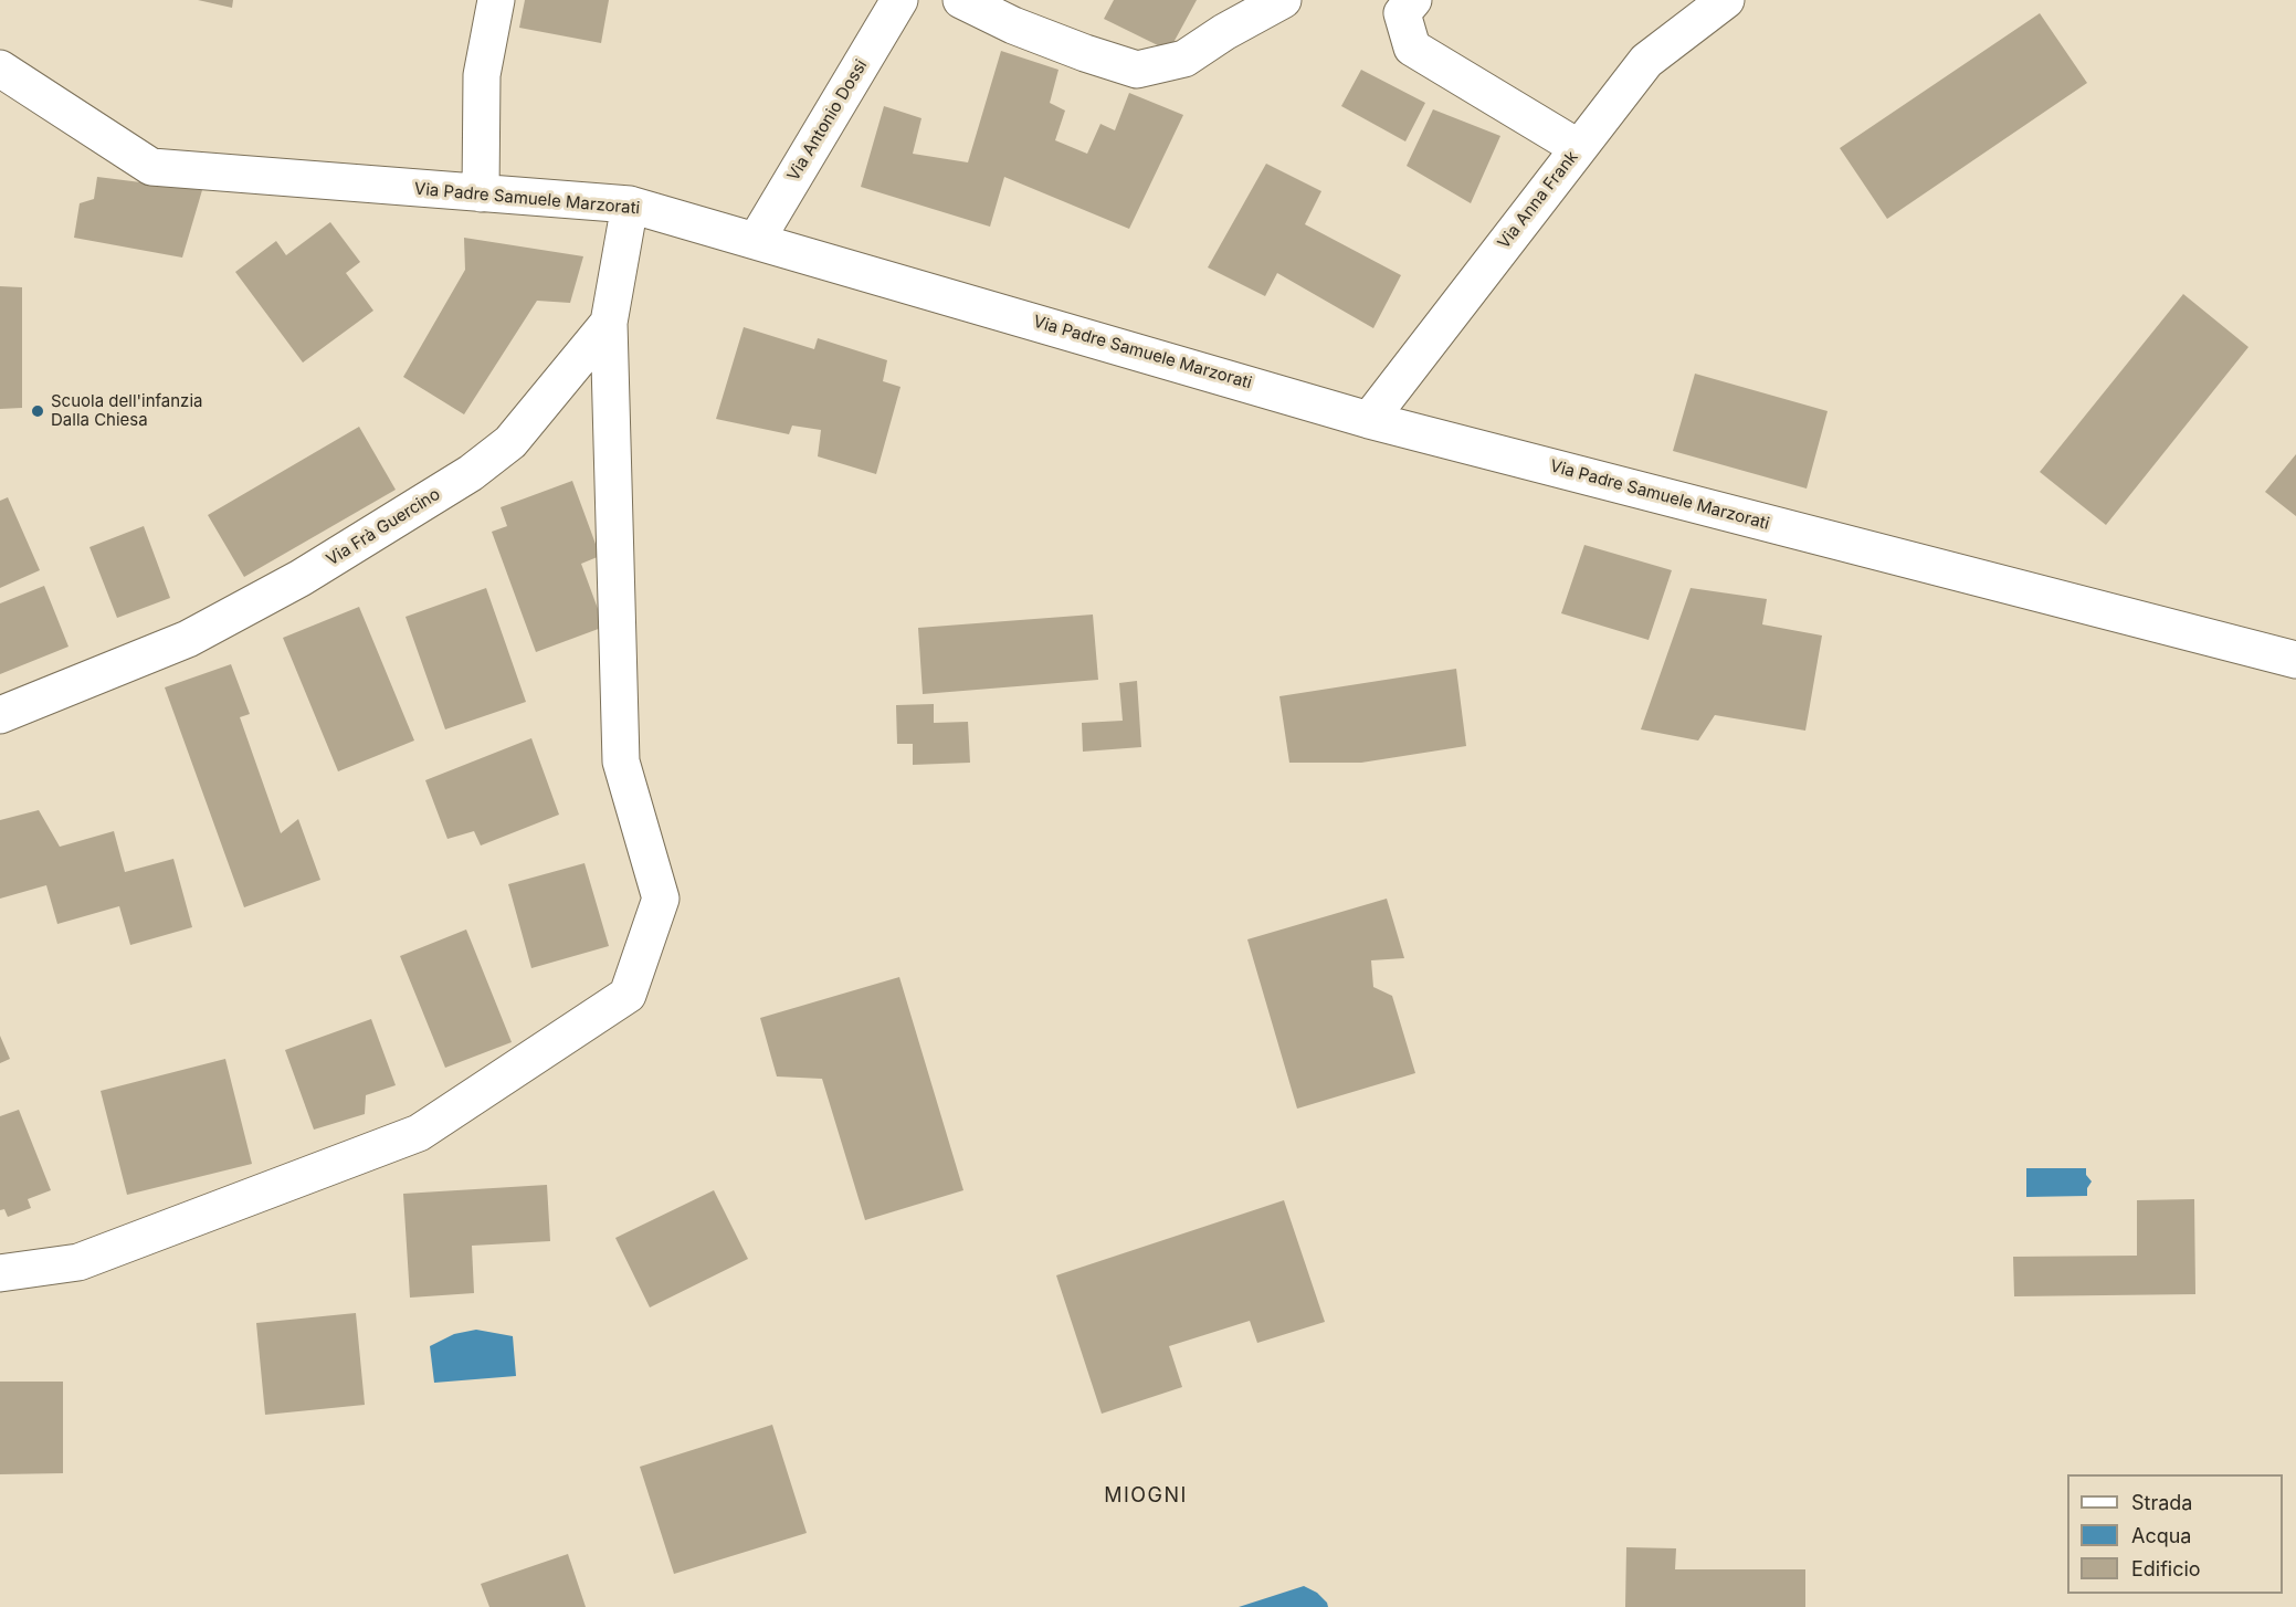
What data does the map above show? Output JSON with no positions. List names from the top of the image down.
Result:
{
  "streets": {
    "street": [
      "Via Antonio Dossi",
      "Via Padre Samuele Marzorati",
      "Via Anna Frank",
      "Via Frà Guercino"
    ]
  },
  "crossings": [
    ["Via Antonio Dossi", "Via Padre Samuele Marzorati"],
    ["Via Padre Samuele Marzorati", "Via Anna Frank"],
    ["Via Padre Samuele Marzorati", "Via Frà Guercino"]
  ],
  "districts": ["MIOGNI"],
  "places": ["Scuola dell'infanzia Dalla Chiesa"],
  "legend": ["Strada", "Acqua", "Edificio"]
}
